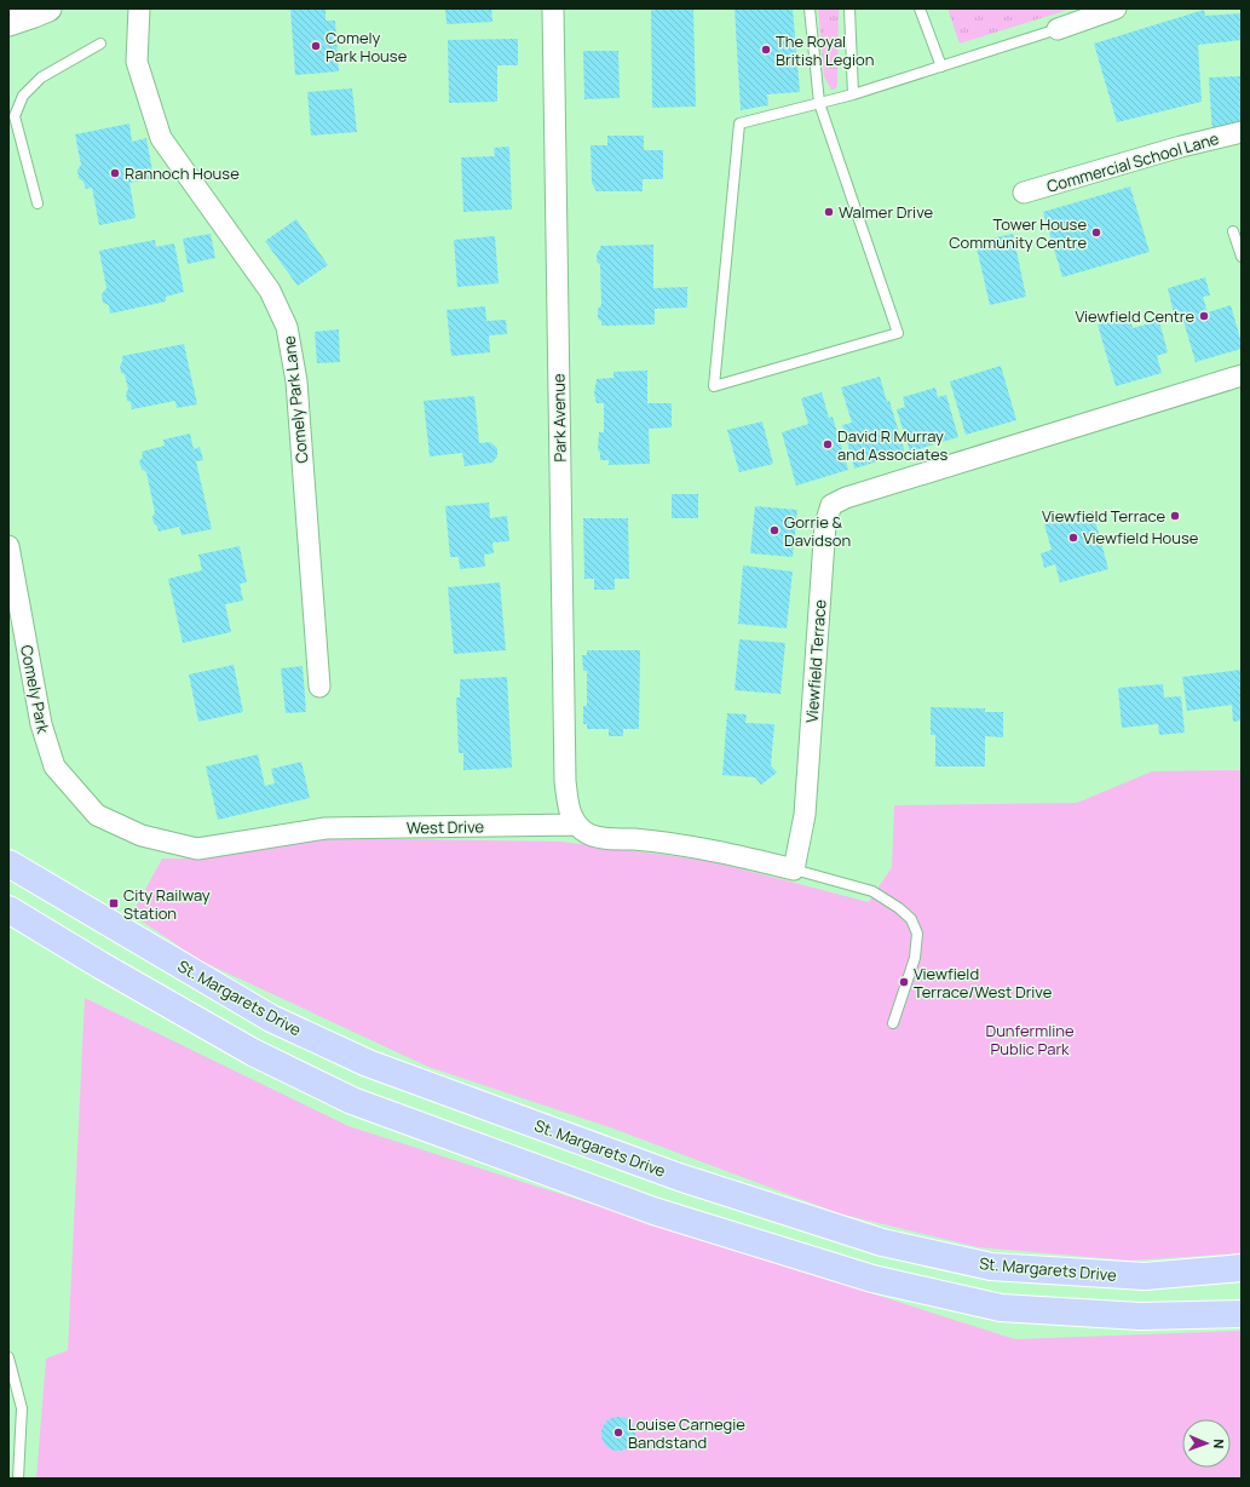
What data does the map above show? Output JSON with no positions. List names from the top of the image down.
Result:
{
  "streets": {
    "main road": ["St. Margarets Drive"],
    "street": [
      "Commercial School Lane",
      "Comely Park Lane",
      "Park Avenue",
      "Viewfield Terrace",
      "Comely Park",
      "West Drive"
    ]
  },
  "crossings": [
    ["Park Avenue", "West Drive"],
    ["Comely Park", "West Drive"]
  ],
  "parks": ["Dunfermline Public Park"],
  "places": {
    "other": [
      "Comely Park House",
      "The Royal British Legion",
      "Rannoch House",
      "Walmer Drive",
      "Tower House Community Centre",
      "Viewfield Centre",
      "David R Murray and Associates",
      "Viewfield Terrace",
      "Gorrie & Davidson",
      "Viewfield House",
      "Viewfield Terrace/West Drive",
      "Louise Carnegie Bandstand"
    ],
    "transit": ["City Railway Station"]
  },
  "north": "right"
}
